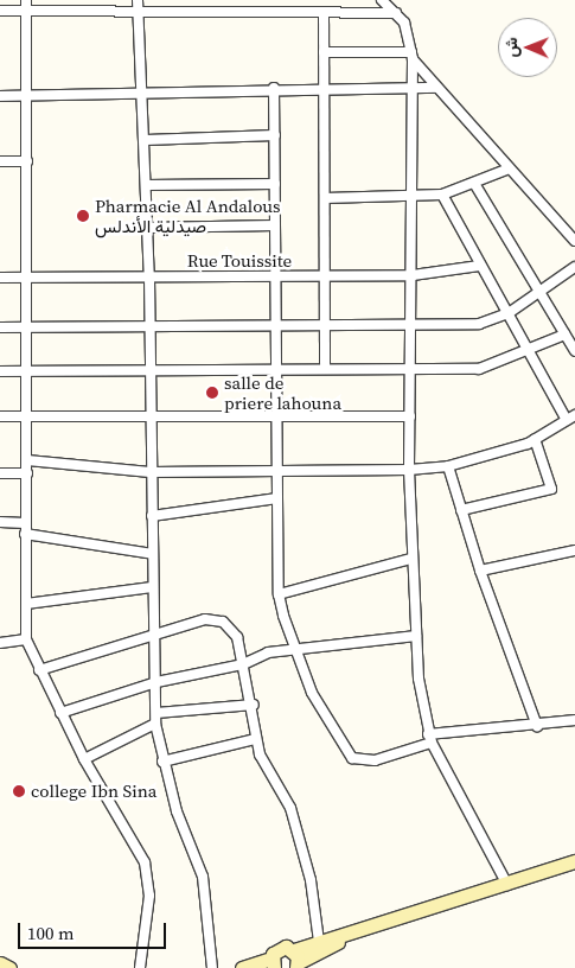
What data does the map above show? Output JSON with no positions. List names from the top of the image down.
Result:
{
  "streets": {
    "street": ["Rue Touissite"]
  },
  "places": ["Pharmacie Al Andalous صيدلية الأندلس", "salle de priere lahouna", "college Ibn Sina"],
  "scale_bar": "100 m",
  "north": "left"
}
